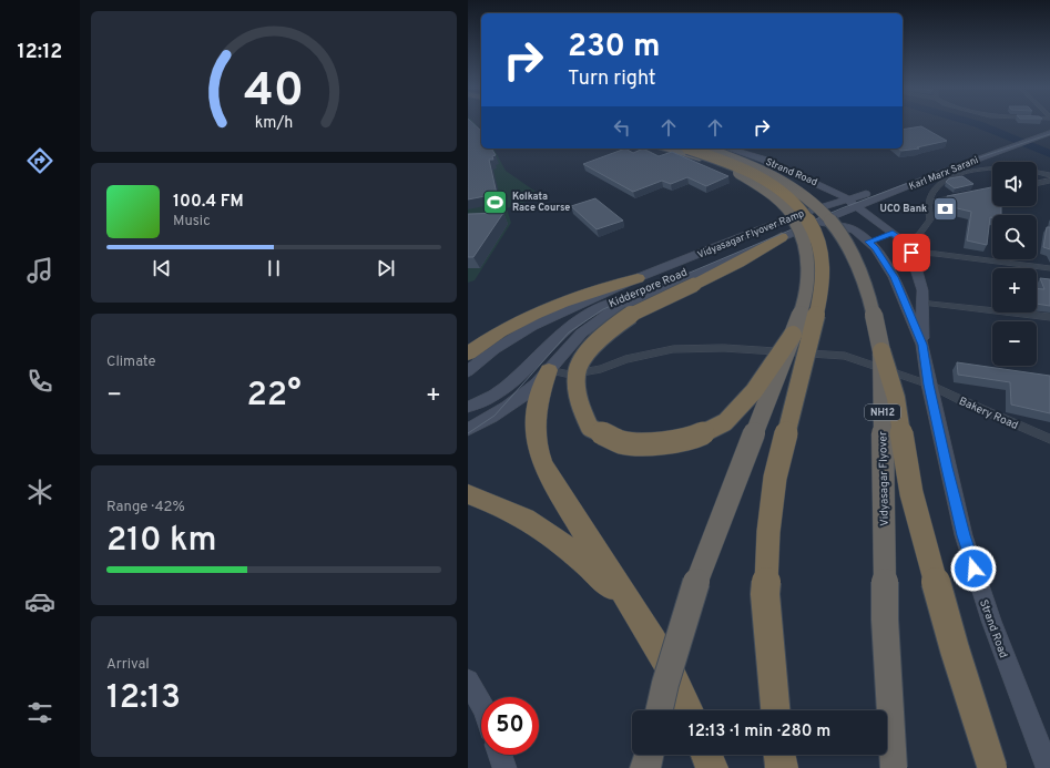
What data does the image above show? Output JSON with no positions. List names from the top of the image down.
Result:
{
  "streets": {
    "highway": ["NH12", "Vidyasagar Flyover"],
    "main road": [
      "Strand Road",
      "Karl Marx Sarani",
      "Vidyasagar Flyover Ramp",
      "Kidderpore Road"
    ],
    "street": ["Bakery Road"]
  },
  "crossings": [
    ["Strand Road", "Karl Marx Sarani"],
    ["Strand Road", "Vidyasagar Flyover Ramp"],
    ["Strand Road", "Kidderpore Road"],
    ["Strand Road", "Bakery Road"],
    ["Karl Marx Sarani", "Vidyasagar Flyover Ramp"],
    ["Karl Marx Sarani", "Kidderpore Road"],
    ["Vidyasagar Flyover Ramp", "Kidderpore Road"],
    ["Kidderpore Road", "Bakery Road"]
  ],
  "places": {
    "sports": ["Kolkata Race Course"],
    "bank": ["UCO Bank"]
  },
  "page": {
    "tabs": "12:12",
    "turn": ["230 m", "Turn right"],
    "map_buttons": ["+", "−"],
    "song": ["100.4 FM", "Music"],
    "tile": [
      "Climate",
      ["Range · 42%", "210 km"],
      ["Arrival", "12:13"]
    ],
    "heat": ["−", "22°", "+"],
    "limit": "50",
    "trip": "12:13 · 1 min · 280 m",
    "gauge": ["40", "km/h"]
  }
}
